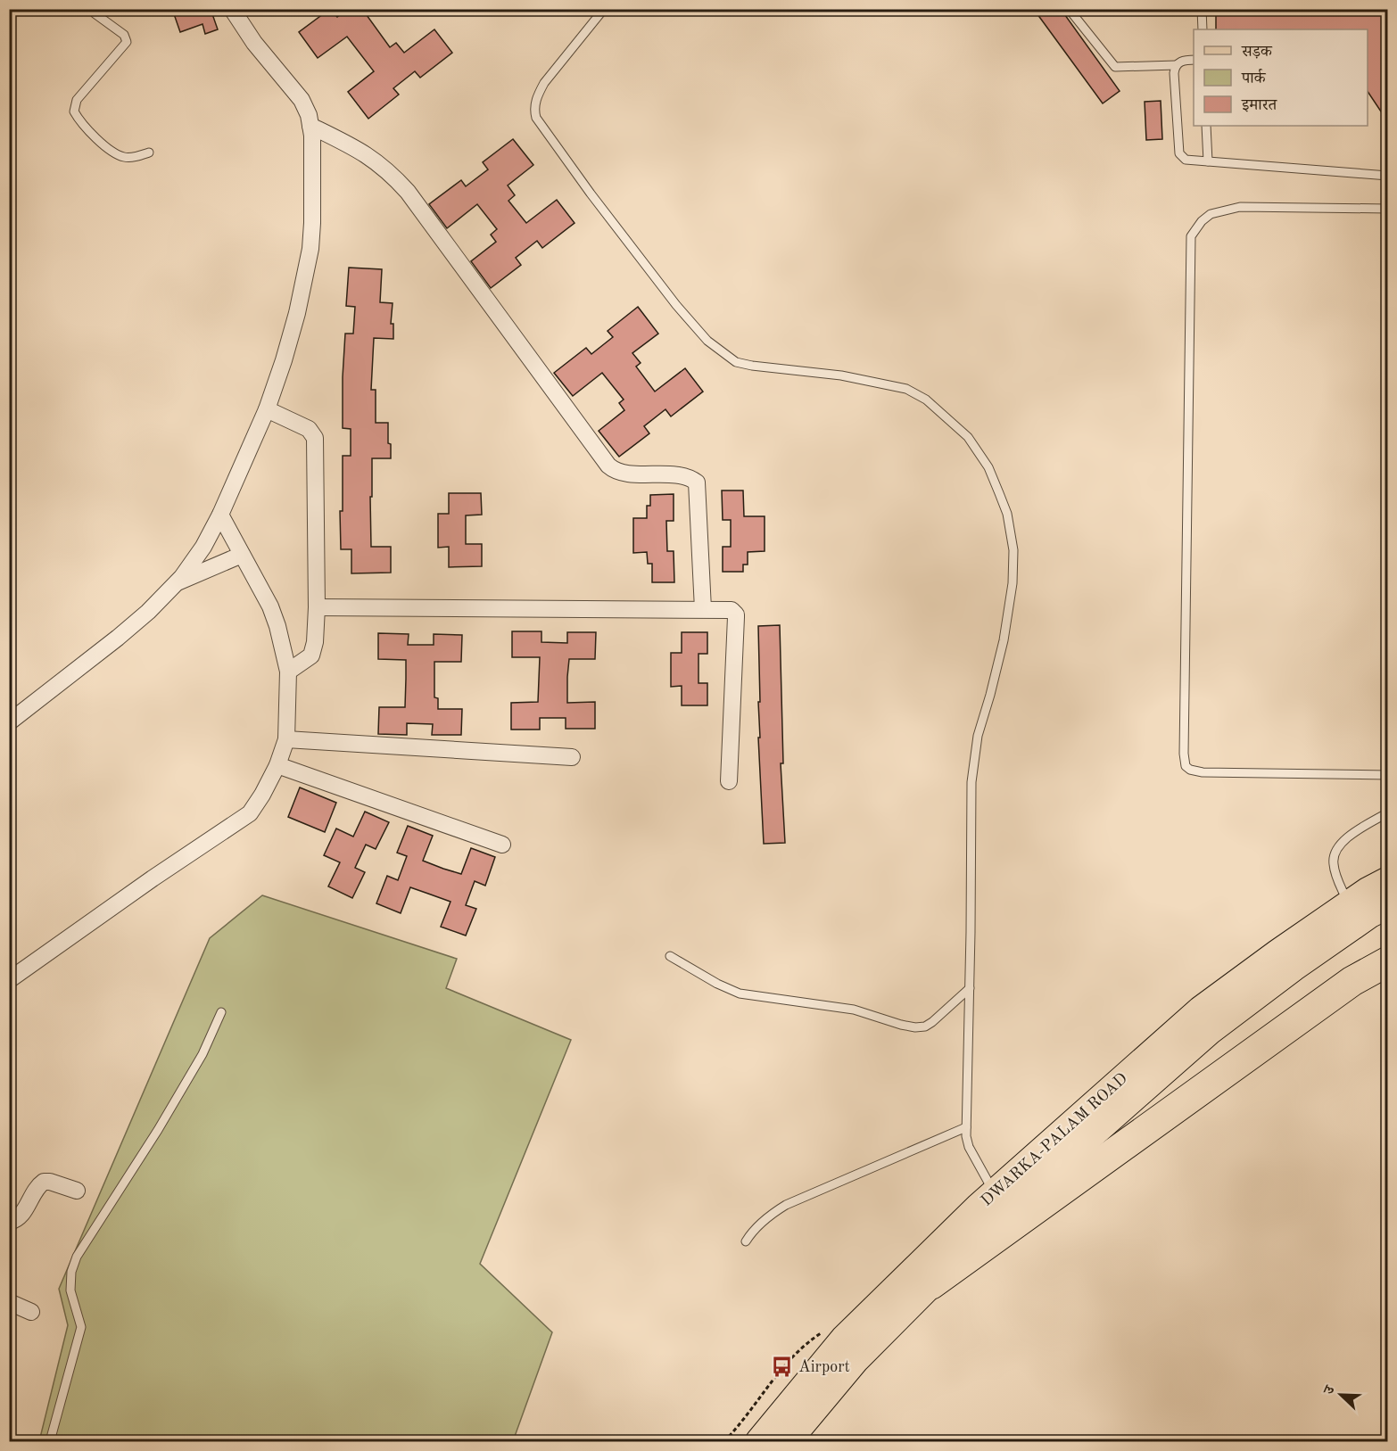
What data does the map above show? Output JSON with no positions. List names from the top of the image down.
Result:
{
  "streets": {
    "main road": ["DWARKA-PALAM ROAD"]
  },
  "places": {
    "bus stop": ["Airport"]
  },
  "legend": ["सड़क", "पार्क", "इमारत"],
  "north": "top left"
}
